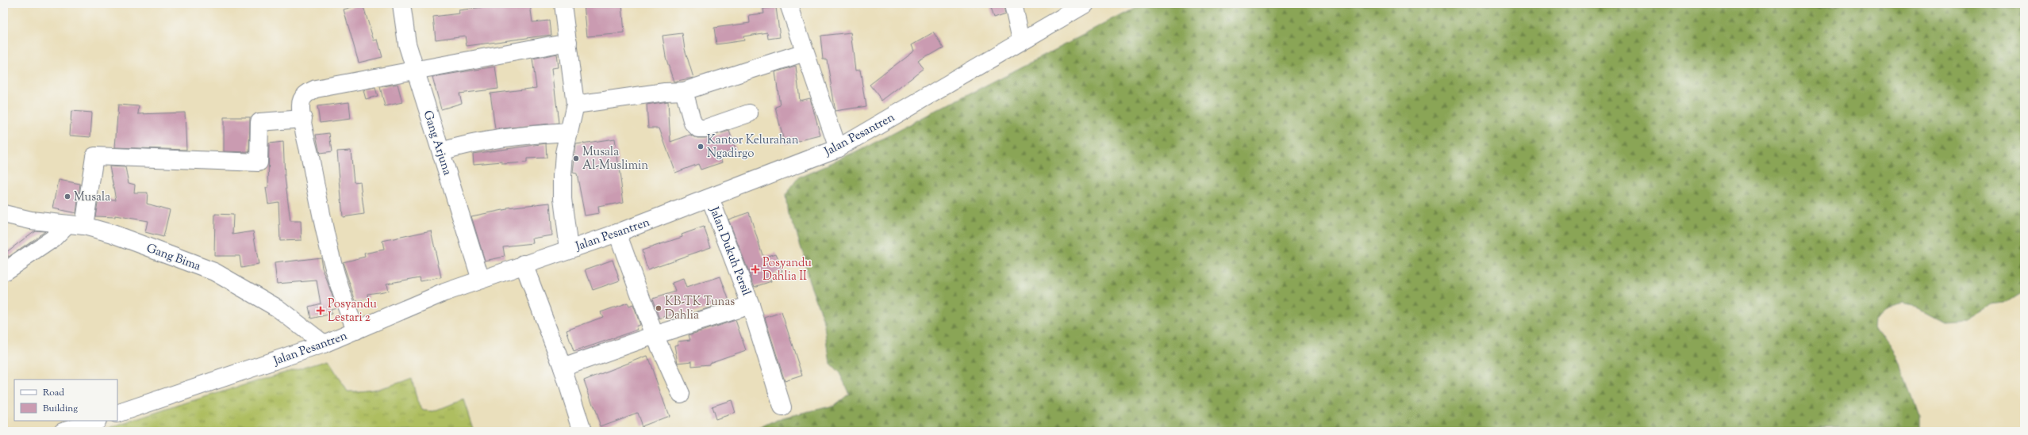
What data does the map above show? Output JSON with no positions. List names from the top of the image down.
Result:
{
  "streets": {
    "street": [
      "Jalan Pesantren",
      "Gang Arjuna",
      "Jalan Dukuh Persil",
      "Gang Bima"
    ]
  },
  "crossings": [
    ["Jalan Pesantren", "Gang Arjuna"],
    ["Jalan Pesantren", "Jalan Dukuh Persil"],
    ["Jalan Pesantren", "Gang Bima"]
  ],
  "places": {
    "other": [
      "Kantor Kelurahan Ngadirgo",
      "Musala Al-Muslimin",
      "Musala",
      "KB-TK Tunas Dahlia"
    ],
    "health": ["Posyandu Dahlia II", "Posyandu Lestari 2"]
  },
  "legend": ["Road", "Building"]
}
